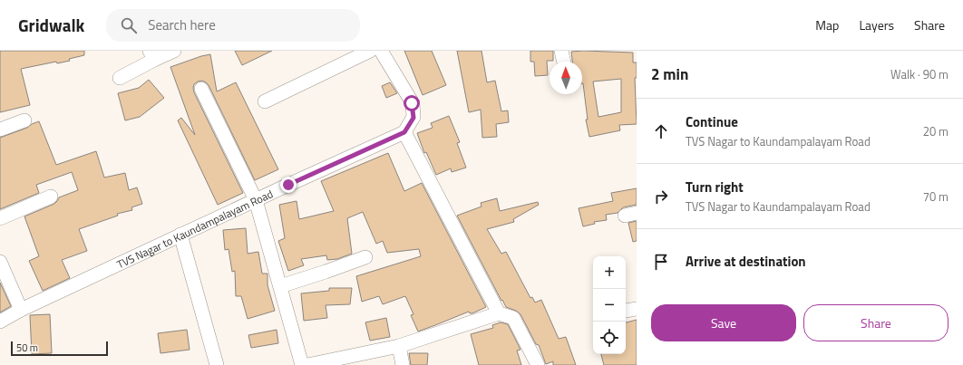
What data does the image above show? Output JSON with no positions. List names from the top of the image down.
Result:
{
  "streets": {
    "street": ["TVS Nagar to Kaundampalayam Road"]
  },
  "scale_bar": "50 m",
  "north": "top",
  "page": {
    "header": "Gridwalk",
    "search": "Search here",
    "nav": ["Map", "Layers", "Share"],
    "heading": ["2 min", "Walk · 90 m"],
    "list": [
      ["Continue", "TVS Nagar to Kaundampalayam Road", "20 m"],
      ["Turn right", "TVS Nagar to Kaundampalayam Road", "70 m"],
      "Arrive at destination"
    ],
    "map_buttons": ["+", "−"],
    "buttons": ["Save", "Share"],
    "scale": "50 m"
  }
}
